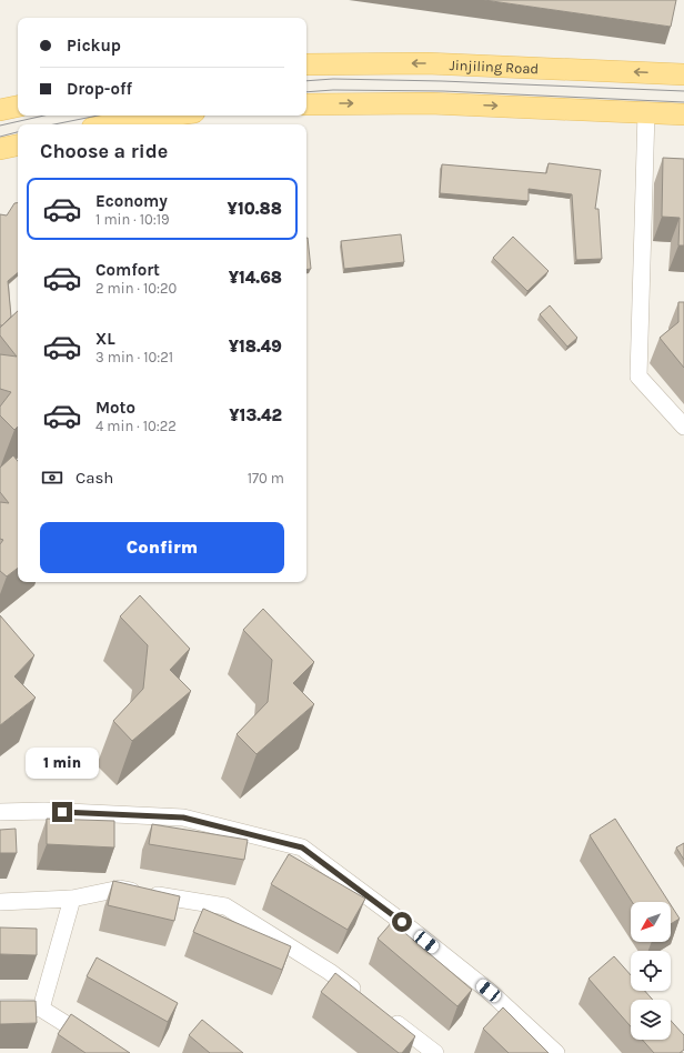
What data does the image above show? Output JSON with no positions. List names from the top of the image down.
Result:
{
  "streets": {
    "main road": ["Jinjiling Road"]
  },
  "north": "bottom left",
  "page": {
    "banner": ["Pickup", "Drop-off"],
    "heading": "Choose a ride",
    "list": [
      {
        "name": "Economy",
        "note": "1 min · 10:19",
        "value": "¥10.88"
      },
      {
        "name": "Comfort",
        "note": "2 min · 10:20",
        "value": "¥14.68"
      },
      {
        "name": "XL",
        "note": "3 min · 10:21",
        "value": "¥18.49"
      },
      {
        "name": "Moto",
        "note": "4 min · 10:22",
        "value": "¥13.42"
      }
    ],
    "pay": ["Cash", "170 m"],
    "buttons": "Confirm",
    "bubble": "1 min"
  }
}
